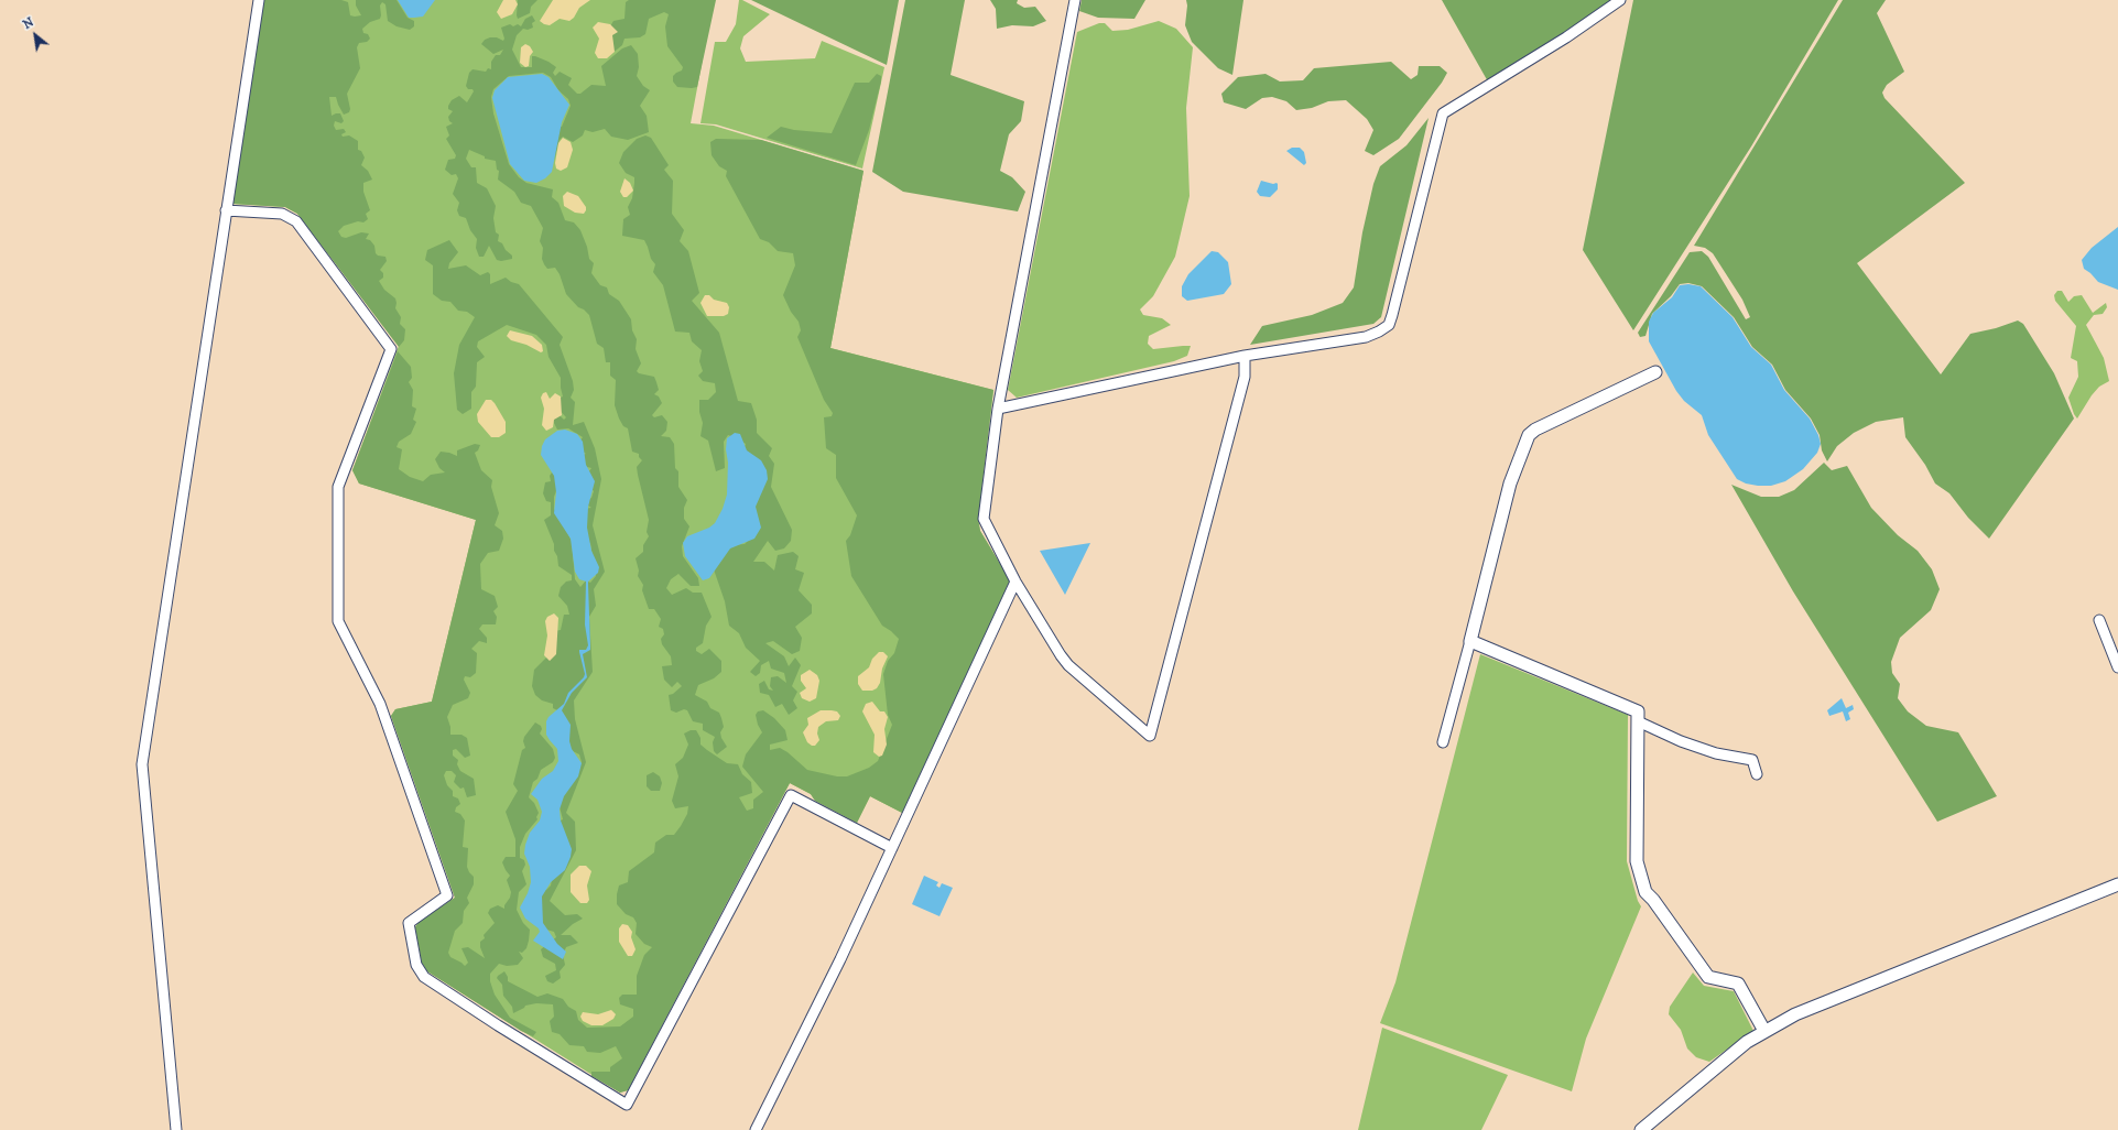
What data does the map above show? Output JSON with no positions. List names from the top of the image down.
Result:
{
  "north": "top left"
}
